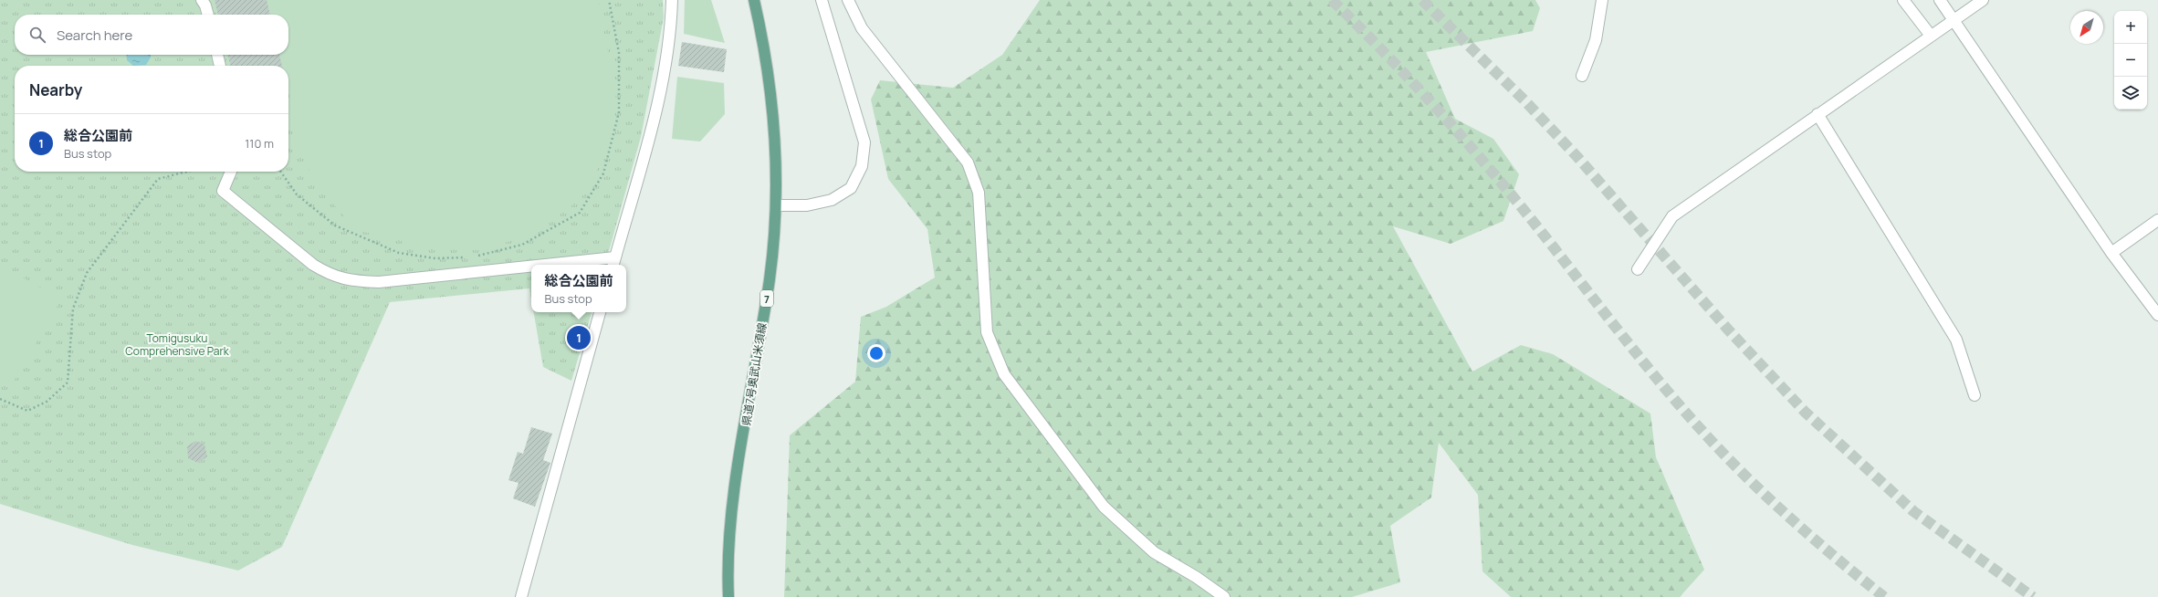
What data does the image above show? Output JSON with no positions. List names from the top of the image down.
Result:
{
  "streets": {
    "main road": ["7", "県道7号奥武山米須線"]
  },
  "parks": ["Tomigusuku Comprehensive Park"],
  "north": "bottom left",
  "page": {
    "map_buttons": ["+", "−"],
    "search": "Search here",
    "heading": "Nearby",
    "list": [
      {
        "mark": "1",
        "name": "総合公園前",
        "note": "Bus stop",
        "value": "110 m"
      }
    ],
    "popup": ["総合公園前", "Bus stop"],
    "pins": "1"
  }
}
